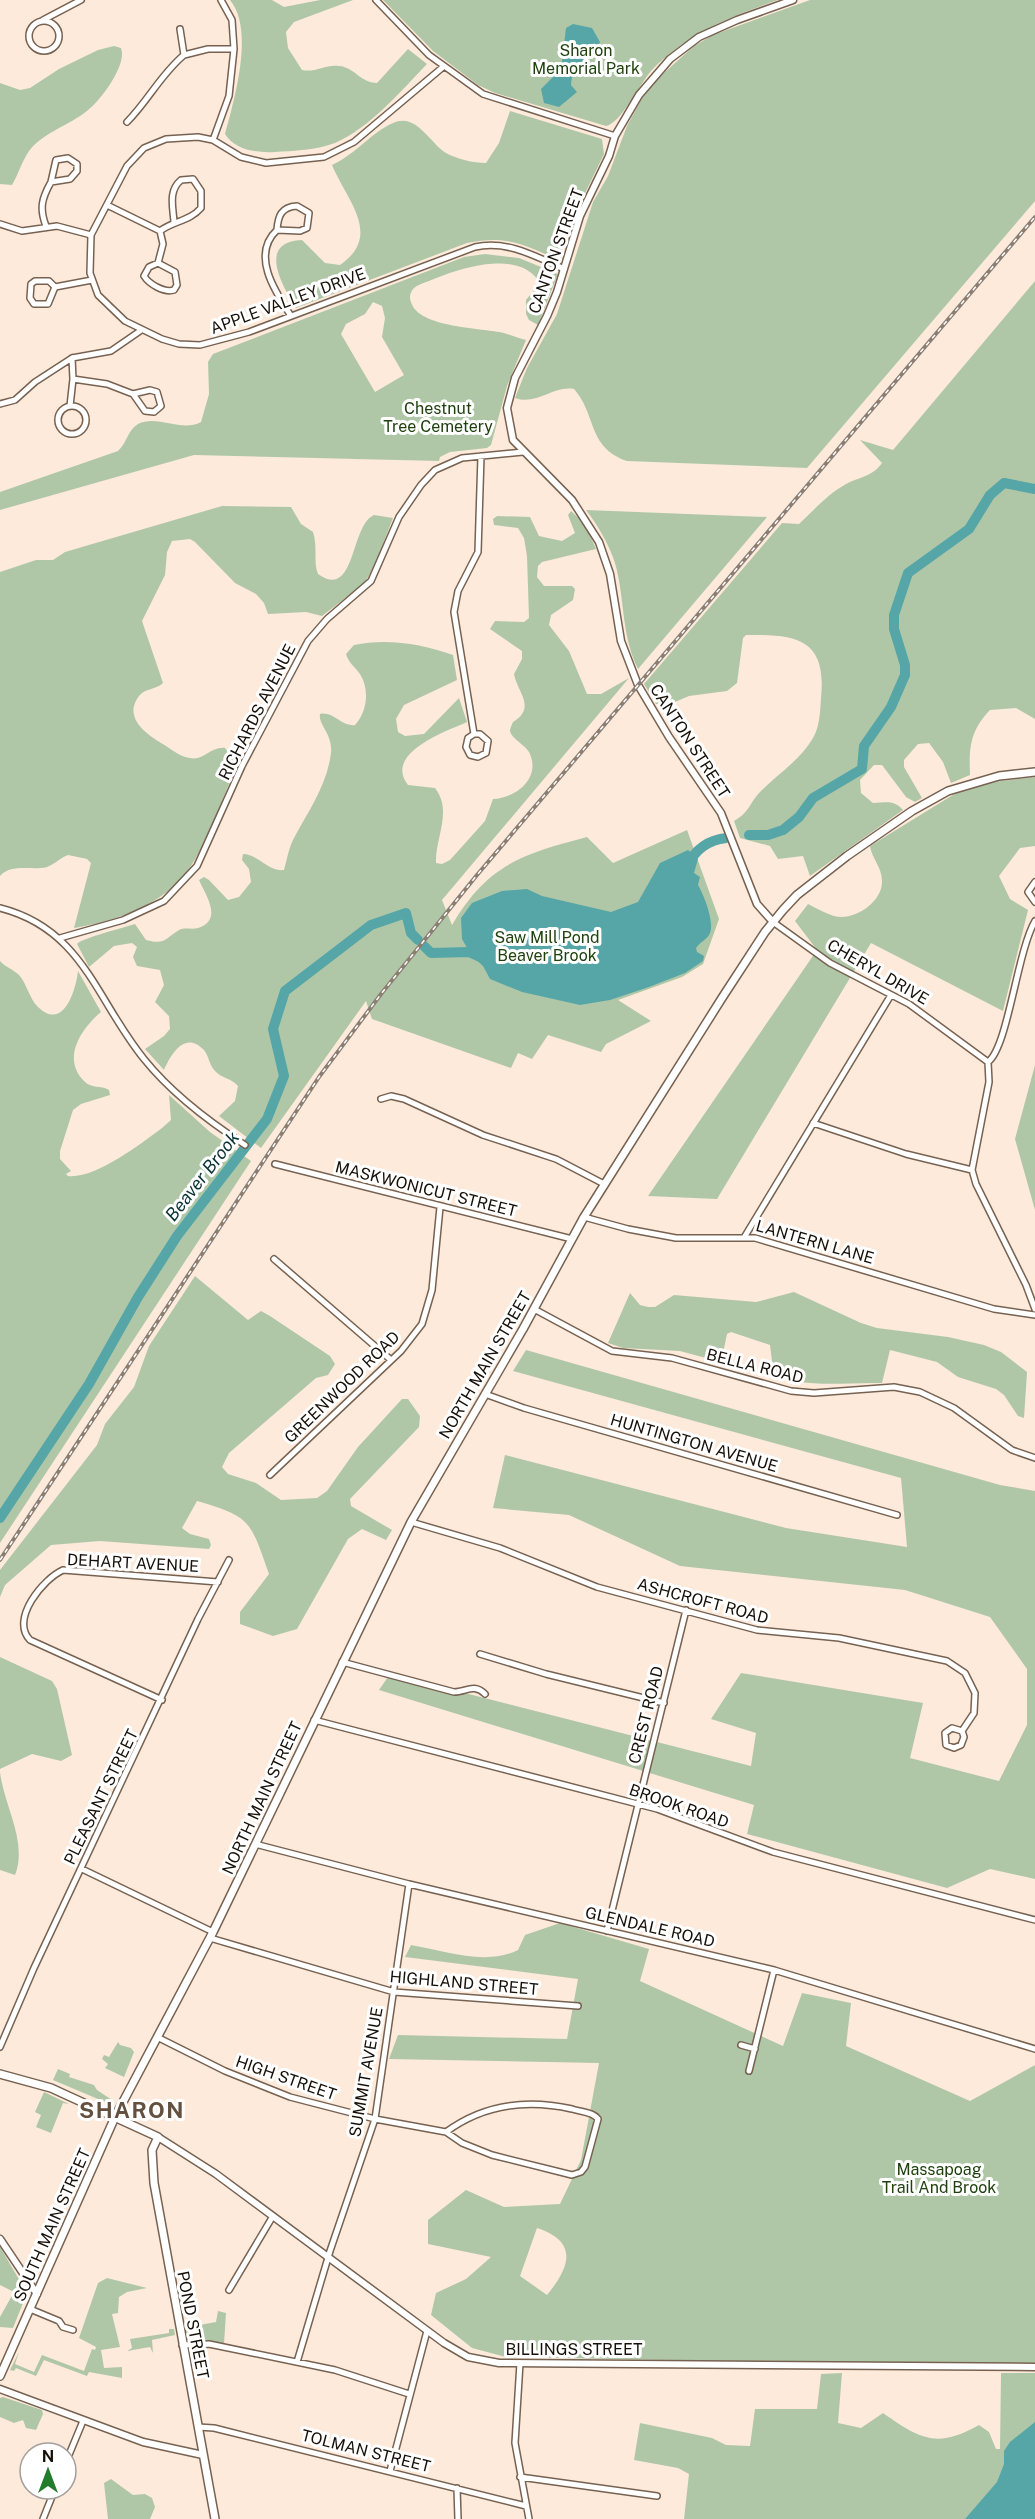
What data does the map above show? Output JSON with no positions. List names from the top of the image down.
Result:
{
  "streets": {
    "main road": ["NORTH MAIN STREET", "SOUTH MAIN STREET", "POND STREET"],
    "street": [
      "CANTON STREET",
      "APPLE VALLEY DRIVE",
      "RICHARDS AVENUE",
      "CHERYL DRIVE",
      "MASKWONICUT STREET",
      "LANTERN LANE",
      "BELLA ROAD",
      "GREENWOOD ROAD",
      "HUNTINGTON AVENUE",
      "DEHART AVENUE",
      "ASHCROFT ROAD",
      "CREST ROAD",
      "PLEASANT STREET",
      "BROOK ROAD",
      "GLENDALE ROAD",
      "HIGHLAND STREET",
      "SUMMIT AVENUE",
      "HIGH STREET",
      "BILLINGS STREET",
      "TOLMAN STREET"
    ]
  },
  "crossings": [
    ["CANTON STREET", "APPLE VALLEY DRIVE"],
    ["CANTON STREET", "RICHARDS AVENUE"],
    ["CANTON STREET", "CHERYL DRIVE"],
    ["CANTON STREET", "NORTH MAIN STREET"],
    ["CHERYL DRIVE", "NORTH MAIN STREET"],
    ["MASKWONICUT STREET", "NORTH MAIN STREET"],
    ["MASKWONICUT STREET", "GREENWOOD ROAD"],
    ["LANTERN LANE", "NORTH MAIN STREET"],
    ["NORTH MAIN STREET", "BELLA ROAD"],
    ["NORTH MAIN STREET", "HUNTINGTON AVENUE"],
    ["NORTH MAIN STREET", "ASHCROFT ROAD"],
    ["NORTH MAIN STREET", "BROOK ROAD"],
    ["NORTH MAIN STREET", "GLENDALE ROAD"],
    ["NORTH MAIN STREET", "HIGHLAND STREET"],
    ["NORTH MAIN STREET", "HIGH STREET"],
    ["NORTH MAIN STREET", "SOUTH MAIN STREET"],
    ["DEHART AVENUE", "PLEASANT STREET"],
    ["ASHCROFT ROAD", "CREST ROAD"],
    ["CREST ROAD", "BROOK ROAD"],
    ["CREST ROAD", "GLENDALE ROAD"],
    ["PLEASANT STREET", "HIGHLAND STREET"],
    ["GLENDALE ROAD", "SUMMIT AVENUE"],
    ["HIGHLAND STREET", "SUMMIT AVENUE"],
    ["SUMMIT AVENUE", "HIGH STREET"],
    ["SUMMIT AVENUE", "BILLINGS STREET"],
    ["POND STREET", "BILLINGS STREET"],
    ["POND STREET", "TOLMAN STREET"]
  ],
  "districts": ["SHARON"],
  "water": ["Beaver Brook"],
  "parks": [
    "Sharon Memorial Park",
    "Chestnut Tree Cemetery",
    "Saw Mill Pond Beaver Brook",
    "Massapoag Trail And Brook"
  ],
  "north": "top"
}
